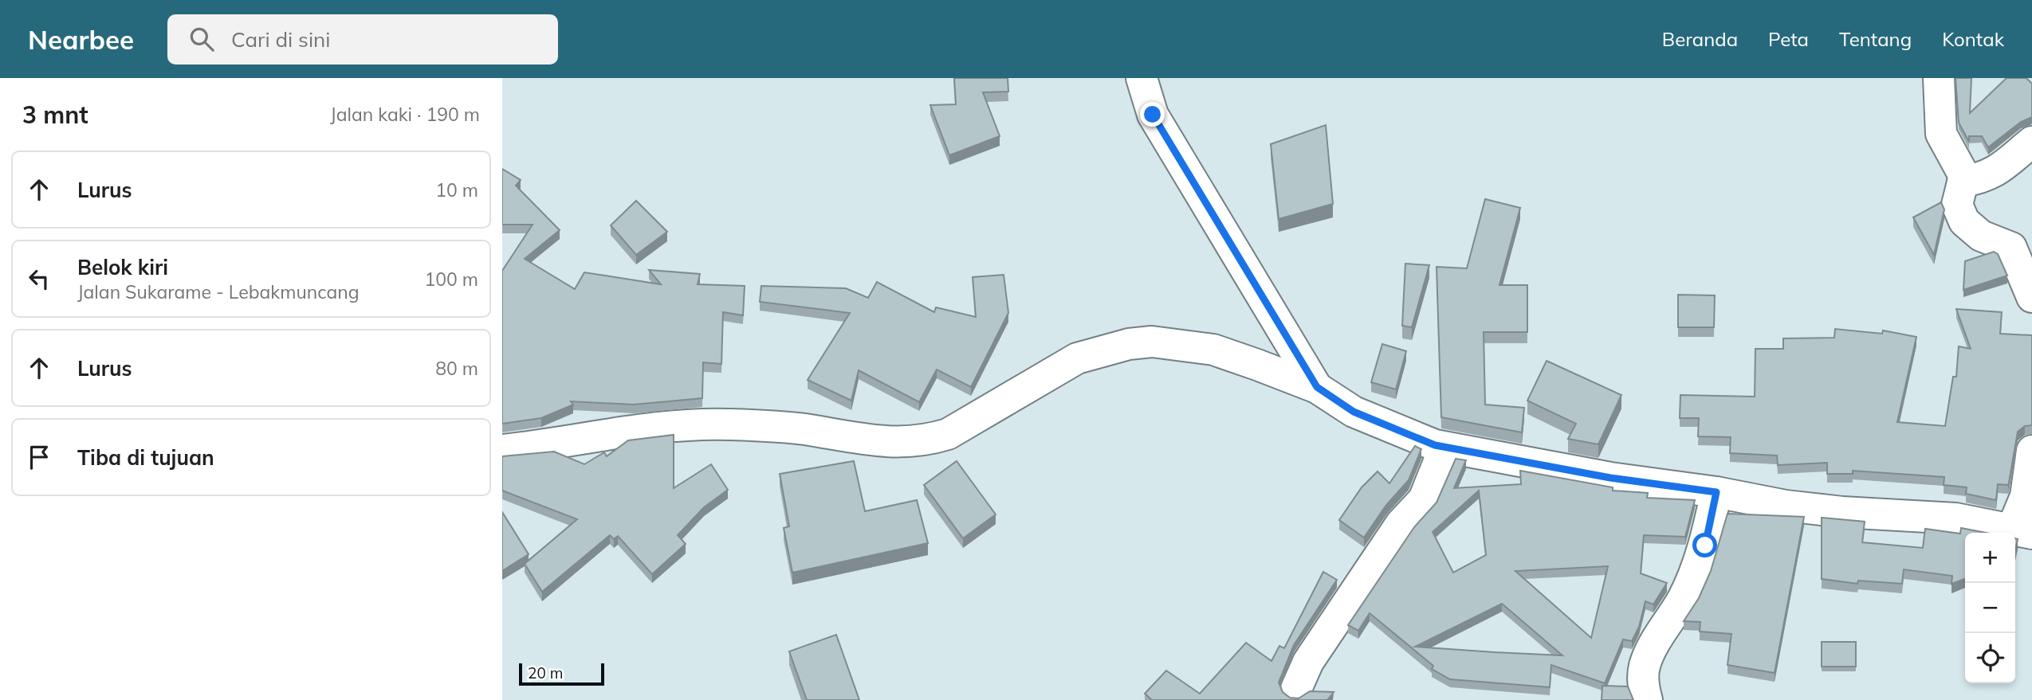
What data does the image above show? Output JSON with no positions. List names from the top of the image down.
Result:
{
  "scale_bar": "20 m",
  "page": {
    "header": "Nearbee",
    "search": "Cari di sini",
    "nav": [
      "Beranda",
      "Peta",
      "Tentang",
      "Kontak"
    ],
    "heading": ["3 mnt", "Jalan kaki · 190 m"],
    "list": [
      ["Lurus", "10 m"],
      ["Belok kiri", "Jalan Sukarame - Lebakmuncang", "100 m"],
      ["Lurus", "80 m"],
      "Tiba di tujuan"
    ],
    "map_buttons": ["+", "−"],
    "scale": "20 m"
  }
}
